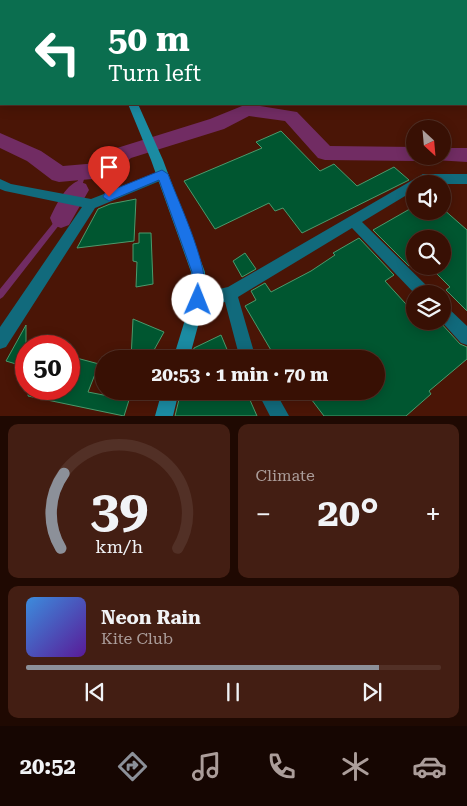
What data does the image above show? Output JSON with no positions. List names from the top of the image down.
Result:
{
  "north": "bottom right",
  "page": {
    "turn": ["50 m", "Turn left"],
    "limit": "50",
    "trip": "20:53 · 1 min · 70 m",
    "tile": "Climate",
    "heat": ["−", "20°", "+"],
    "song": ["Neon Rain", "Kite Club"],
    "tabs": "20:52",
    "gauge": ["39", "km/h"]
  }
}
